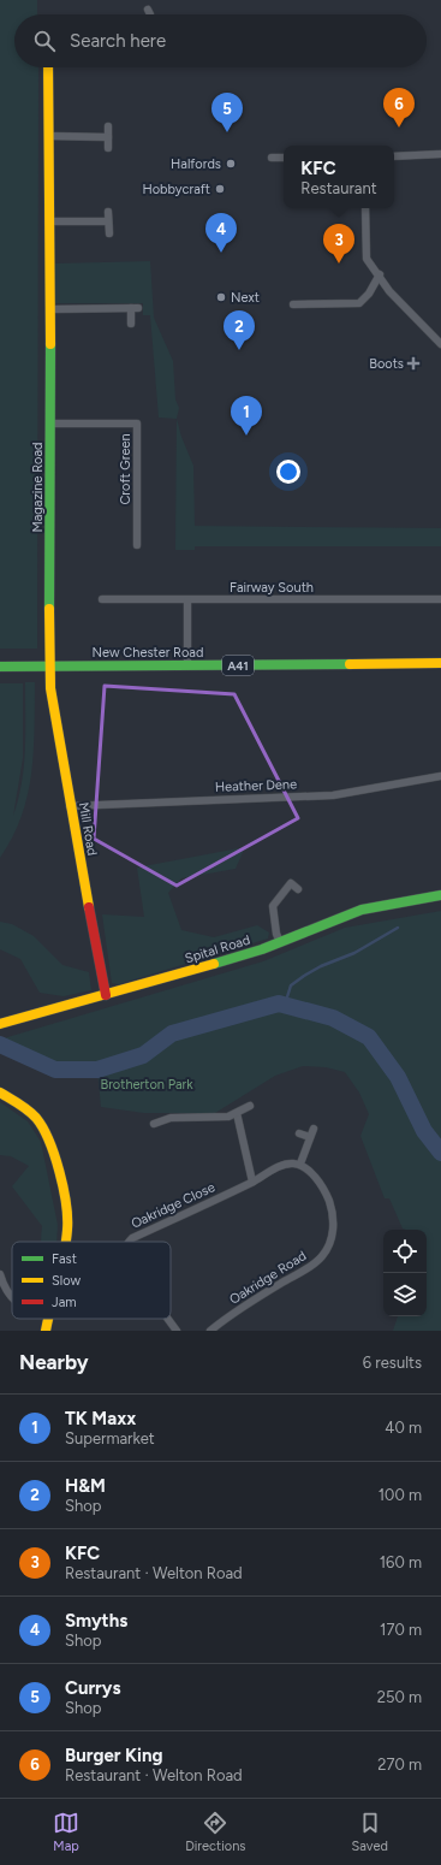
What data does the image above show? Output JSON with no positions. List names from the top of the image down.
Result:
{
  "streets": {
    "main road": [
      "Magazine Road",
      "New Chester Road",
      "A41",
      "Mill Road",
      "Spital Road"
    ],
    "street": [
      "Croft Green",
      "Fairway South",
      "Heather Dene",
      "Oakridge Close",
      "Oakridge Road"
    ]
  },
  "crossings": [
    ["Croft Green", "Magazine Road"],
    ["Magazine Road", "New Chester Road"],
    ["Magazine Road", "Mill Road"],
    ["New Chester Road", "Mill Road"],
    ["Heather Dene", "Mill Road"],
    ["Mill Road", "Spital Road"],
    ["Oakridge Close", "Oakridge Road"]
  ],
  "parks": ["Brotherton Park"],
  "places": {
    "other": ["Halfords", "Hobbycraft", "Next"],
    "health": ["Boots"]
  },
  "legend": ["Fast", "Slow", "Jam"],
  "page": {
    "search": "Search here",
    "pins": [
      "6",
      "5",
      "4",
      "3",
      "2",
      "1"
    ],
    "popup": ["KFC", "Restaurant"],
    "heading": ["Nearby", "6 results"],
    "list": [
      {
        "mark": "1",
        "name": "TK Maxx",
        "note": "Supermarket",
        "value": "40 m"
      },
      {
        "mark": "2",
        "name": "H&M",
        "note": "Shop",
        "value": "100 m"
      },
      {
        "mark": "3",
        "name": "KFC",
        "note": "Restaurant · Welton Road",
        "value": "160 m"
      },
      {
        "mark": "4",
        "name": "Smyths",
        "note": "Shop",
        "value": "170 m"
      },
      {
        "mark": "5",
        "name": "Currys",
        "note": "Shop",
        "value": "250 m"
      },
      {
        "mark": "6",
        "name": "Burger King",
        "note": "Restaurant · Welton Road",
        "value": "270 m"
      }
    ],
    "nav": ["Map", "Directions", "Saved"]
  }
}
